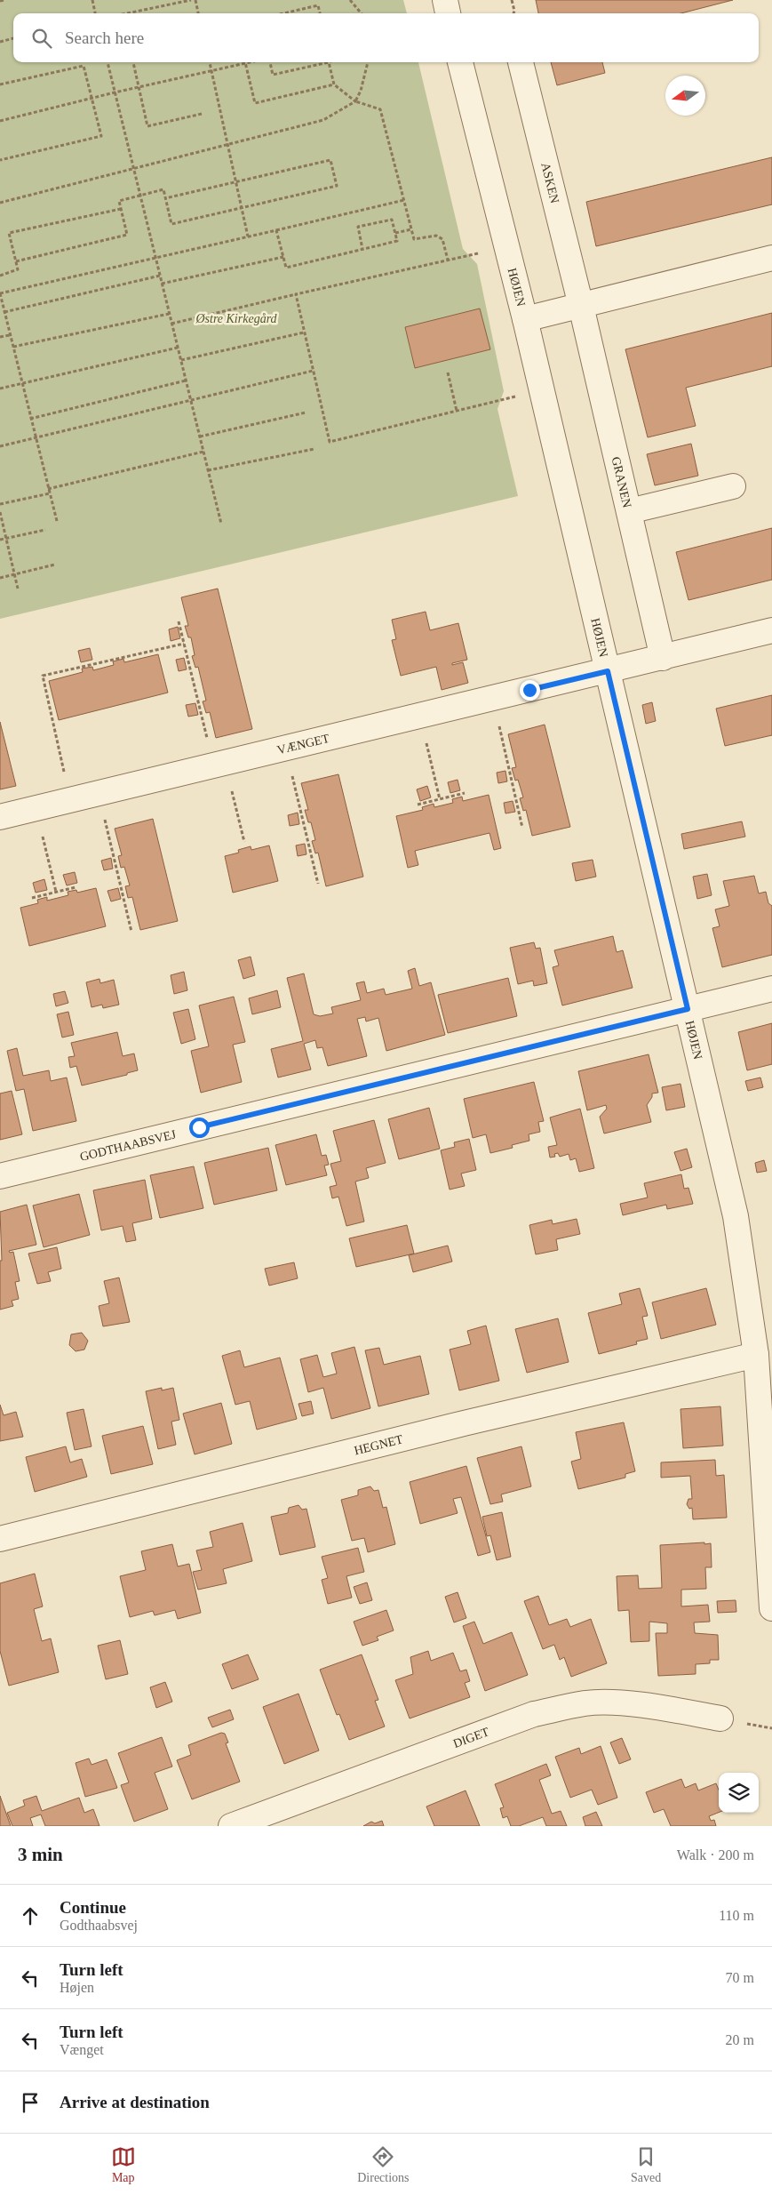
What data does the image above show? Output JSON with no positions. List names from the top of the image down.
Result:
{
  "streets": {
    "street": [
      "ASKEN",
      "HØJEN",
      "GRANEN",
      "VÆNGET",
      "GODTHAABSVEJ",
      "HEGNET",
      "DIGET"
    ]
  },
  "crossings": [
    ["ASKEN", "GRANEN"],
    ["HØJEN", "VÆNGET"],
    ["HØJEN", "GODTHAABSVEJ"],
    ["HØJEN", "HEGNET"]
  ],
  "parks": ["Østre Kirkegård"],
  "north": "left",
  "page": {
    "search": "Search here",
    "heading": ["3 min", "Walk · 200 m"],
    "list": [
      ["Continue", "Godthaabsvej", "110 m"],
      ["Turn left", "Højen", "70 m"],
      ["Turn left", "Vænget", "20 m"],
      "Arrive at destination"
    ],
    "nav": ["Map", "Directions", "Saved"]
  }
}
